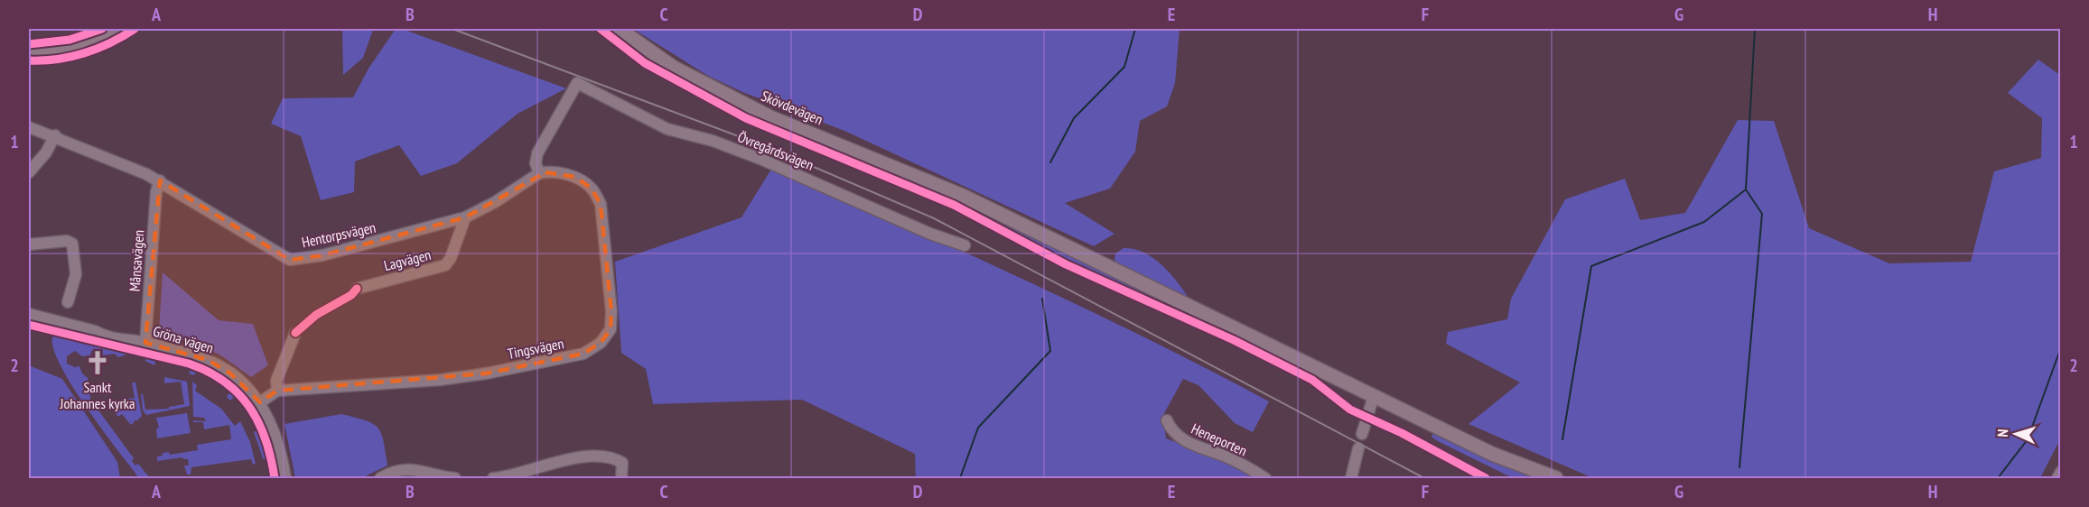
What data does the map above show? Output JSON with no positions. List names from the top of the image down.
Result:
{
  "streets": {
    "main road": ["Skövdevägen"],
    "street": [
      "Övregårdsvägen",
      "Hentorpsvägen",
      "Lagvägen",
      "Månsavägen",
      "Gröna vägen",
      "Tingsvägen",
      "Heneporten"
    ]
  },
  "crossings": [
    ["Övregårdsvägen", "Hentorpsvägen"],
    ["Övregårdsvägen", "Tingsvägen"],
    ["Hentorpsvägen", "Lagvägen"],
    ["Hentorpsvägen", "Månsavägen"],
    ["Hentorpsvägen", "Tingsvägen"],
    ["Månsavägen", "Gröna vägen"]
  ],
  "places": {
    "church": ["Sankt Johannes kyrka"]
  },
  "north": "left",
  "grid": {
    "columns": [
      "A",
      "B",
      "C",
      "D",
      "E",
      "F",
      "G",
      "H"
    ],
    "rows": ["1", "2"]
  }
}
